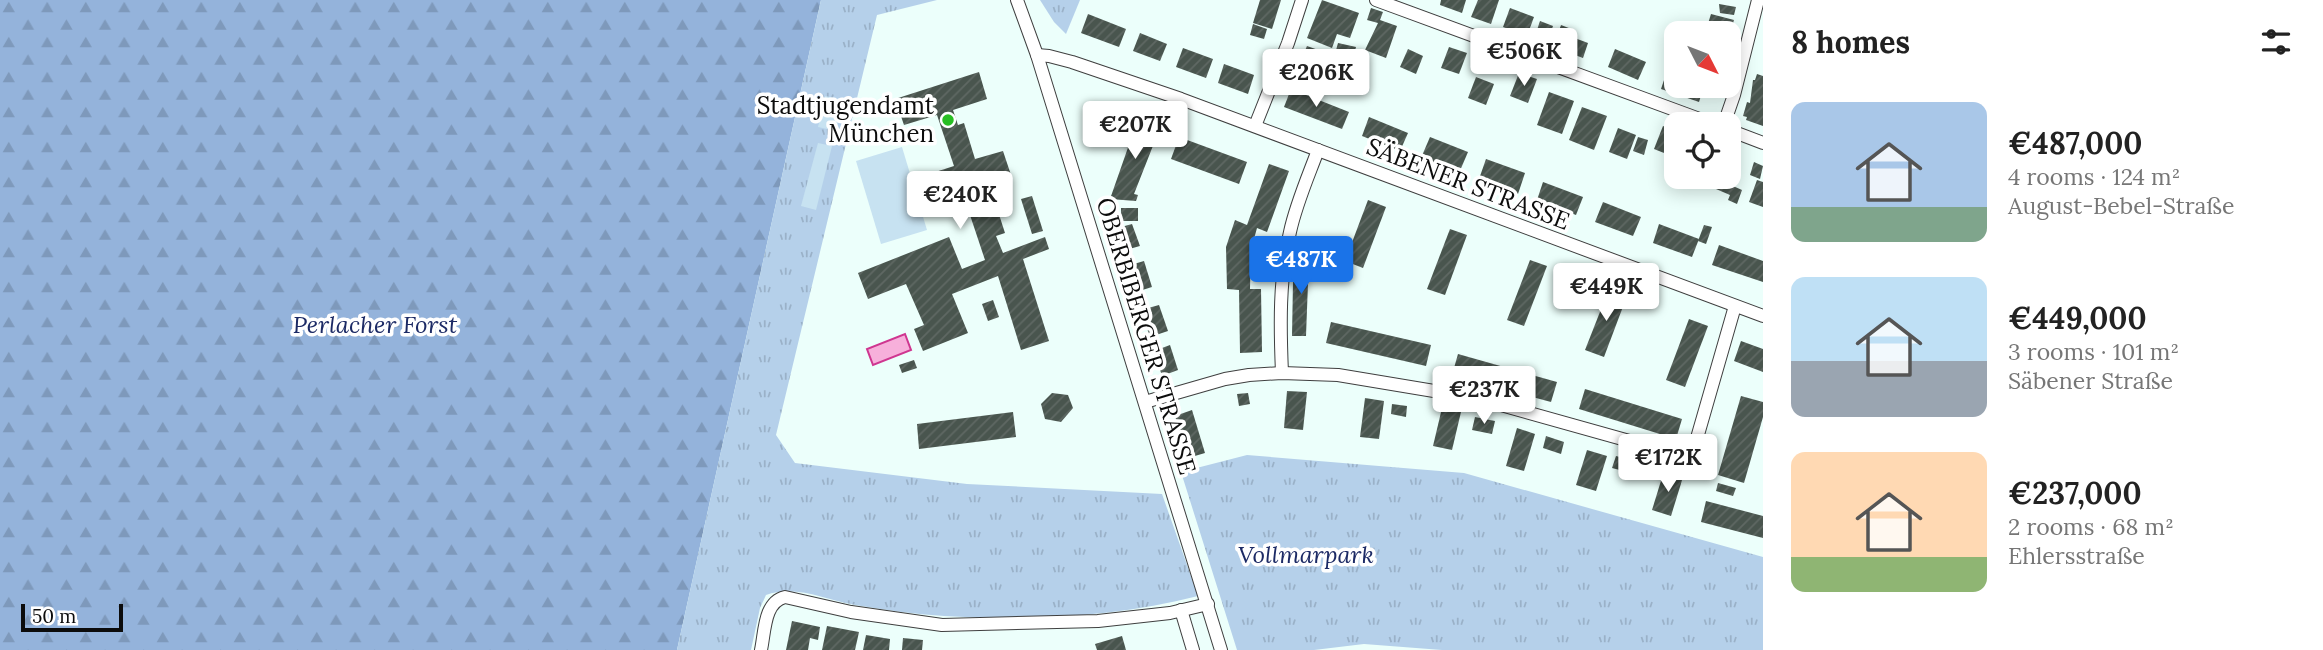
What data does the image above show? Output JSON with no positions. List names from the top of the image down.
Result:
{
  "streets": {
    "street": ["SÄBENER STRASSE", "OBERBIBERGER STRASSE"]
  },
  "crossings": [
    ["SÄBENER STRASSE", "OBERBIBERGER STRASSE"]
  ],
  "parks": ["Perlacher Forst", "Vollmarpark"],
  "places": ["Stadtjugendamt München"],
  "scale_bar": "50 m",
  "north": "bottom right",
  "page": {
    "heading": "8 homes",
    "price": [
      "€506K",
      "€206K",
      "€207K",
      "€240K",
      "€487K",
      "€449K",
      "€237K",
      "€172K"
    ],
    "list": [
      {
        "name": "€487,000",
        "note": "4 rooms · 124 m² · August-Bebel-Straße"
      },
      {
        "name": "€449,000",
        "note": "3 rooms · 101 m² · Säbener Straße"
      },
      {
        "name": "€237,000",
        "note": "2 rooms · 68 m² · Ehlersstraße"
      }
    ],
    "scale": "50 m"
  }
}
